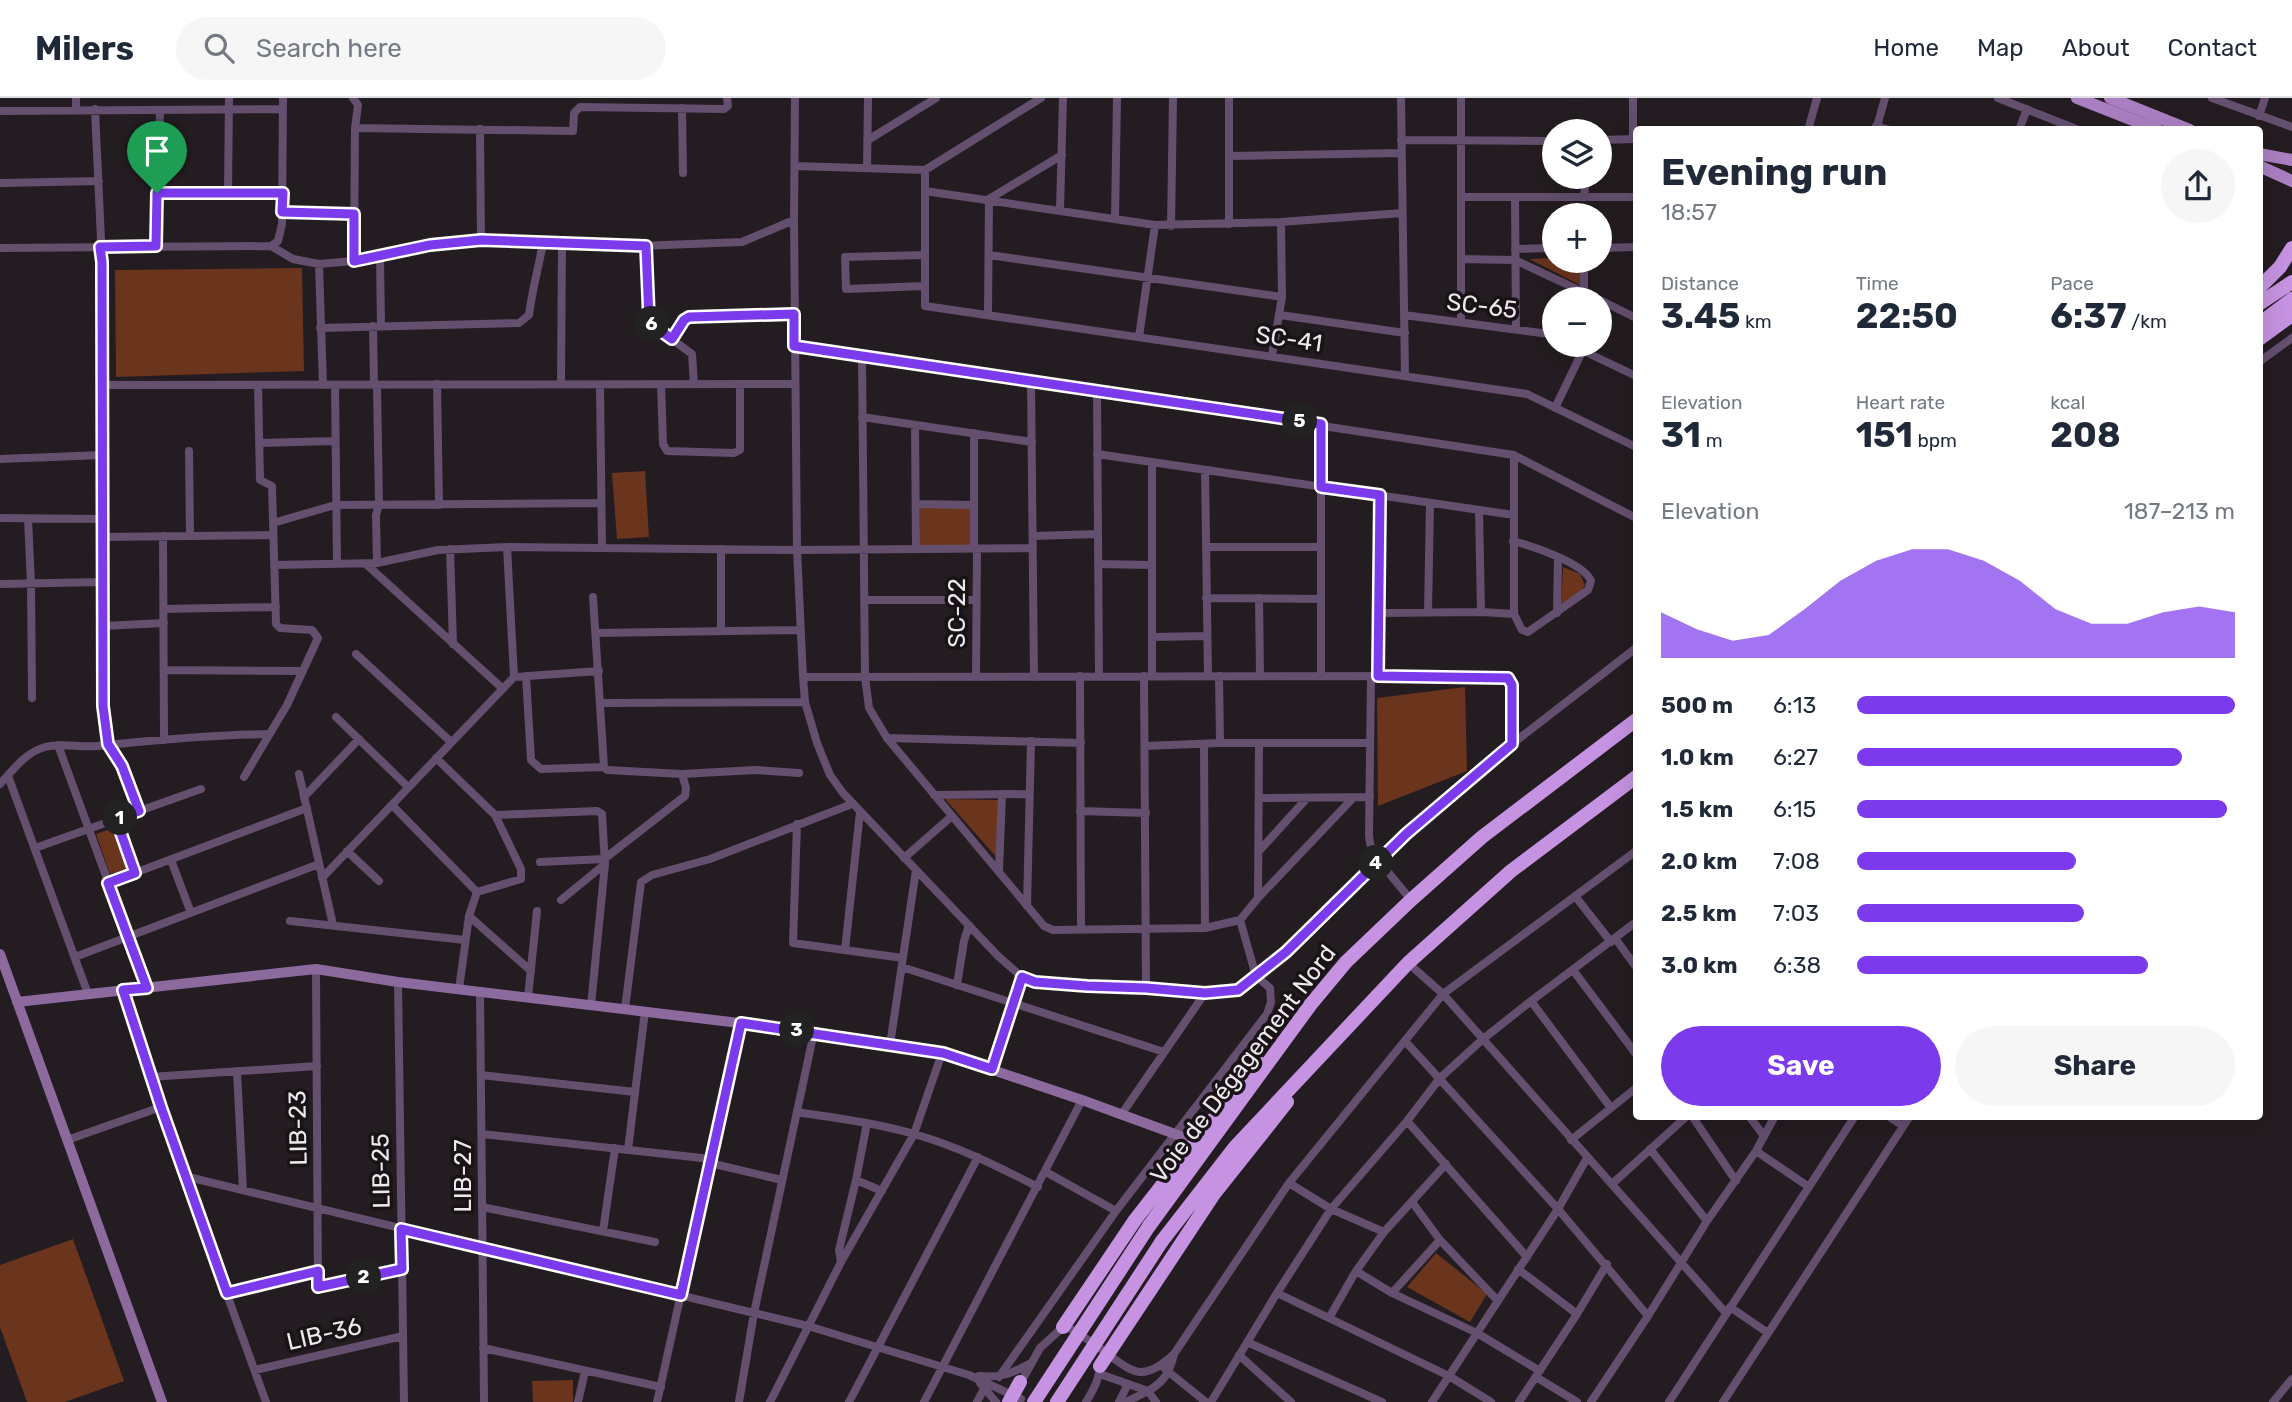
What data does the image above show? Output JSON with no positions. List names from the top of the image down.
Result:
{
  "streets": {
    "highway": ["Voie de Dégagement Nord"],
    "street": [
      "SC-65",
      "SC-41",
      "SC-22",
      "LIB-23",
      "LIB-25",
      "LIB-27",
      "LIB-36"
    ]
  },
  "crossings": [
    ["LIB-23", "LIB-25"],
    ["LIB-25", "LIB-36"]
  ],
  "page": {
    "header": "Milers",
    "search": "Search here",
    "nav": [
      "Home",
      "Map",
      "About",
      "Contact"
    ],
    "map_buttons": ["+", "−"],
    "heading": ["Evening run", "18:57"],
    "stats": [
      ["Distance", "3.45 km"],
      ["Time", "22:50"],
      ["Pace", "6:37 /km"],
      ["Elevation", "31 m"],
      ["Heart rate", "151 bpm"],
      ["kcal", "208"]
    ],
    "pins": [
      "6",
      "5",
      "1",
      "4",
      "3",
      "2"
    ],
    "chart": ["Elevation", "187–213 m"],
    "list": [
      {
        "name": "500 m",
        "note": "6:13"
      },
      {
        "name": "1.0 km",
        "note": "6:27"
      },
      {
        "name": "1.5 km",
        "note": "6:15"
      },
      {
        "name": "2.0 km",
        "note": "7:08"
      },
      {
        "name": "2.5 km",
        "note": "7:03"
      },
      {
        "name": "3.0 km",
        "note": "6:38"
      }
    ],
    "buttons": ["Save", "Share"]
  }
}
